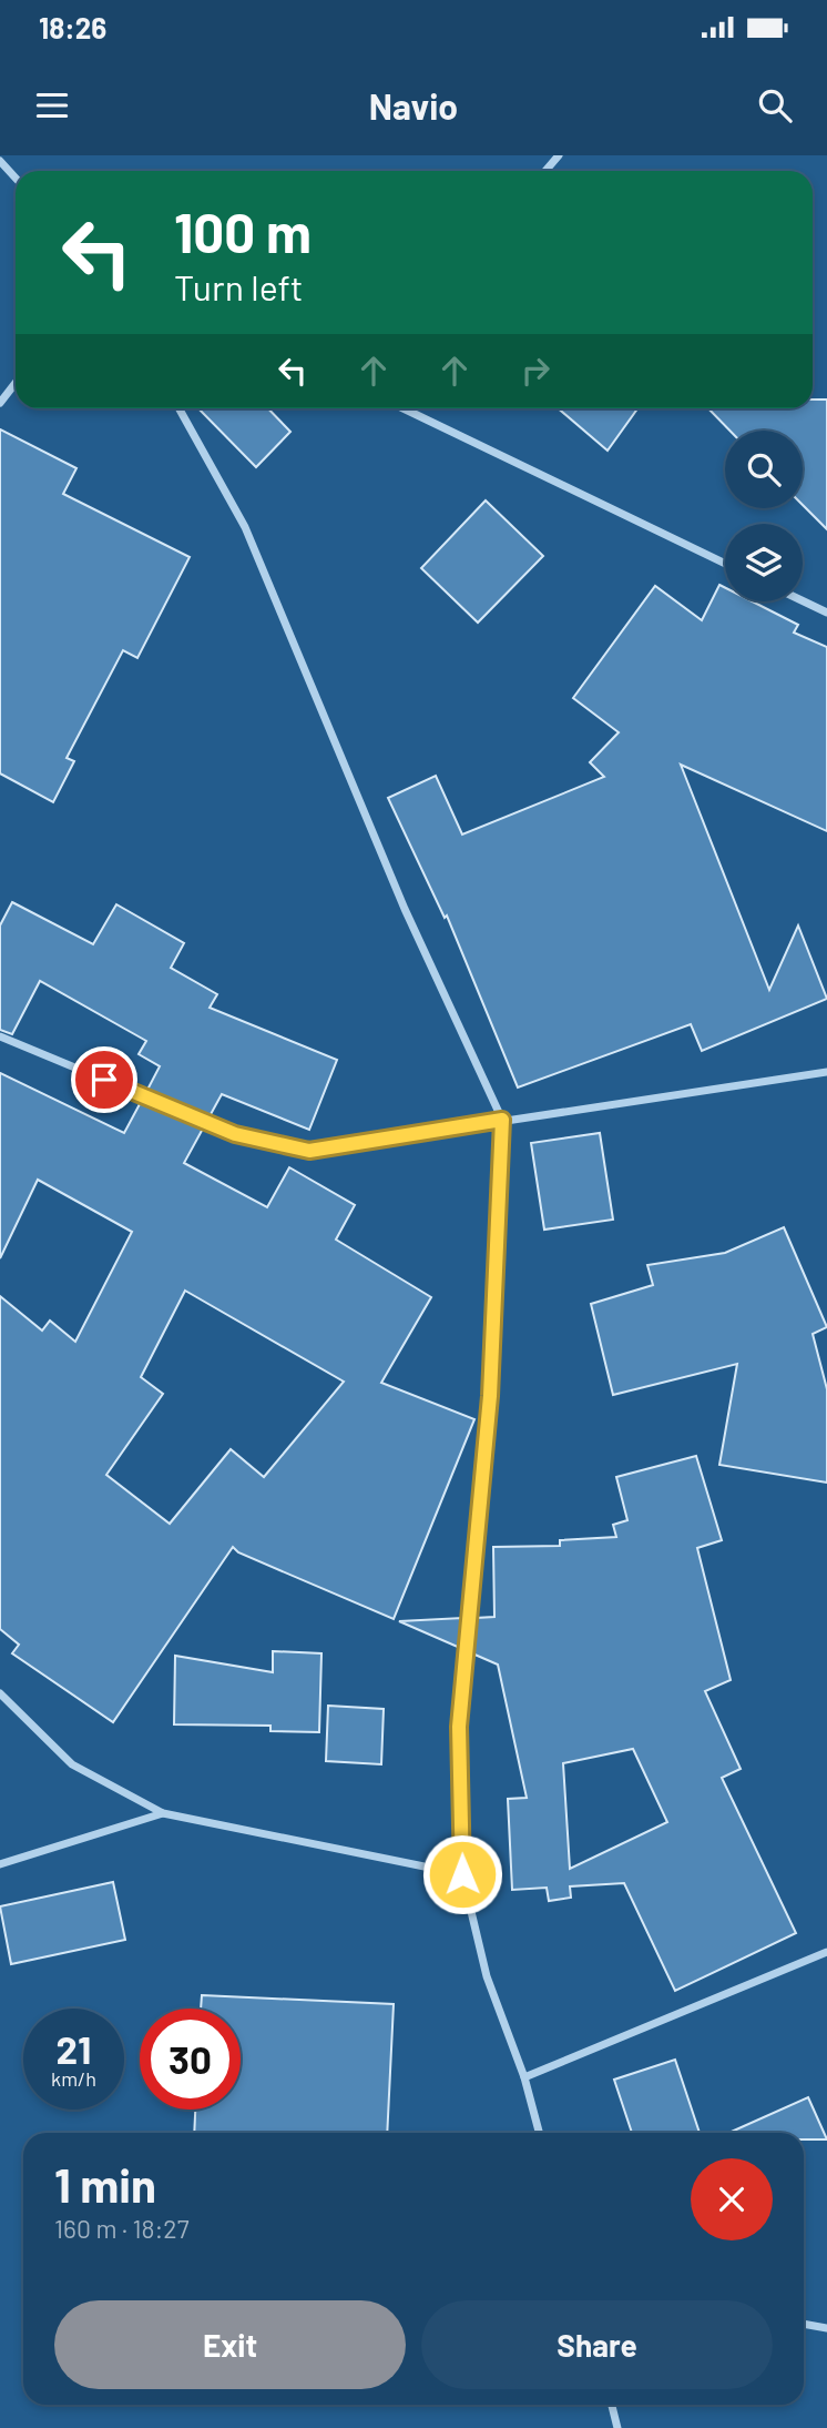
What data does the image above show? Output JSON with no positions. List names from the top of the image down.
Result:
{
  "page": {
    "status": "18:26",
    "header": "Navio",
    "turn": ["100 m", "Turn left"],
    "speed": "21 km/h",
    "limit": "30",
    "heading": ["1 min", "160 m · 18:27"],
    "buttons": ["Exit", "Share"]
  }
}
